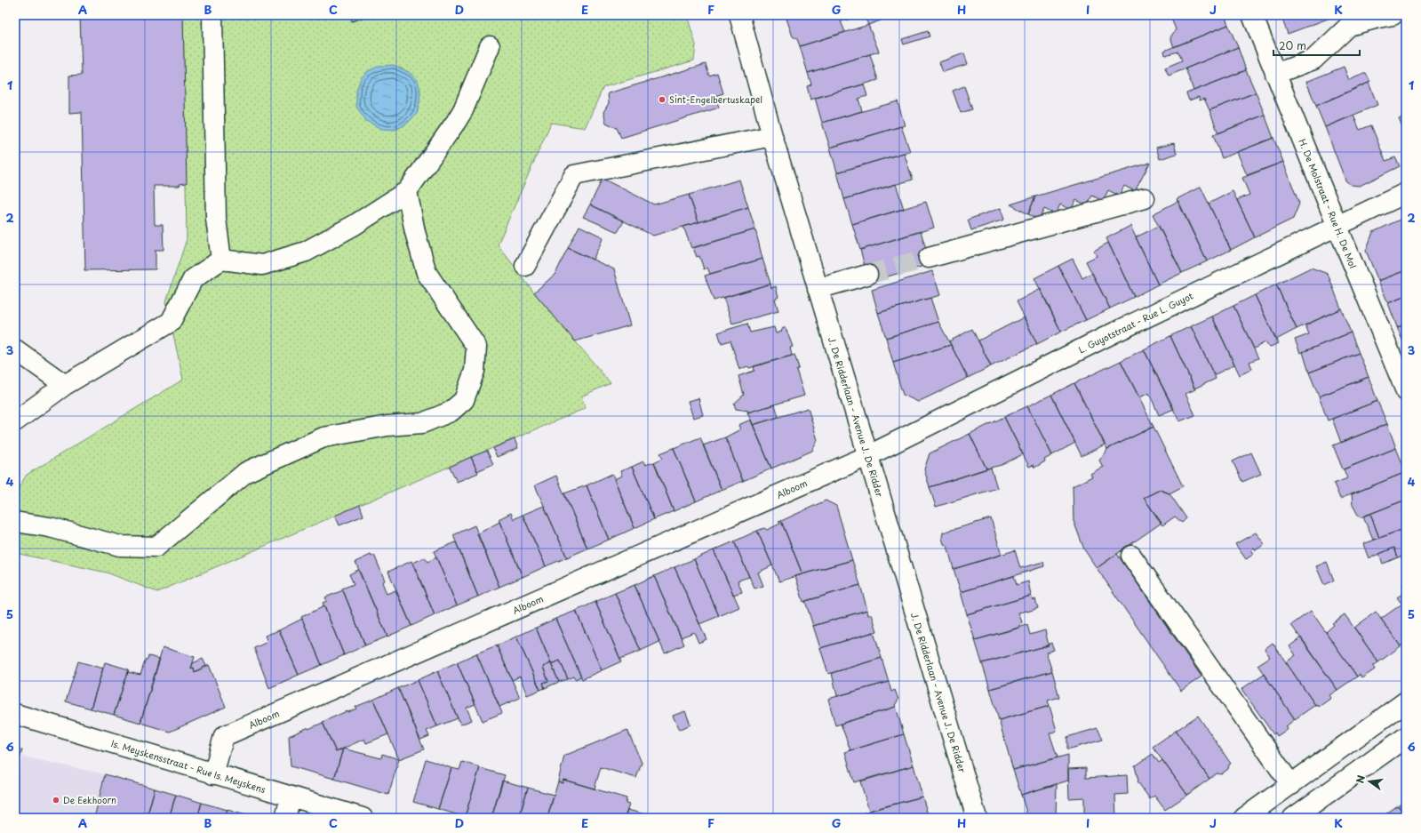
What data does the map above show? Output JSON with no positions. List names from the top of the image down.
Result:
{
  "streets": {
    "street": [
      "H. De Molstraat - Rue H. De Mol",
      "L. Guyotstraat - Rue L. Guyot",
      "J. De Ridderlaan - Avenue J. De Ridder",
      "Alboom",
      "Is. Meyskensstraat - Rue Is. Meyskens"
    ]
  },
  "crossings": [
    ["H. De Molstraat - Rue H. De Mol", "L. Guyotstraat - Rue L. Guyot"],
    ["L. Guyotstraat - Rue L. Guyot", "J. De Ridderlaan - Avenue J. De Ridder"],
    ["L. Guyotstraat - Rue L. Guyot", "Alboom"],
    ["J. De Ridderlaan - Avenue J. De Ridder", "Alboom"],
    ["Alboom", "Is. Meyskensstraat - Rue Is. Meyskens"]
  ],
  "places": ["Sint-Engelbertuskapel", "De Eekhoorn"],
  "scale_bar": "20 m",
  "north": "left",
  "grid": {
    "columns": [
      "A",
      "B",
      "C",
      "D",
      "E",
      "F",
      "G",
      "H",
      "I",
      "J",
      "K"
    ],
    "rows": [
      "1",
      "2",
      "3",
      "4",
      "5",
      "6"
    ]
  }
}
